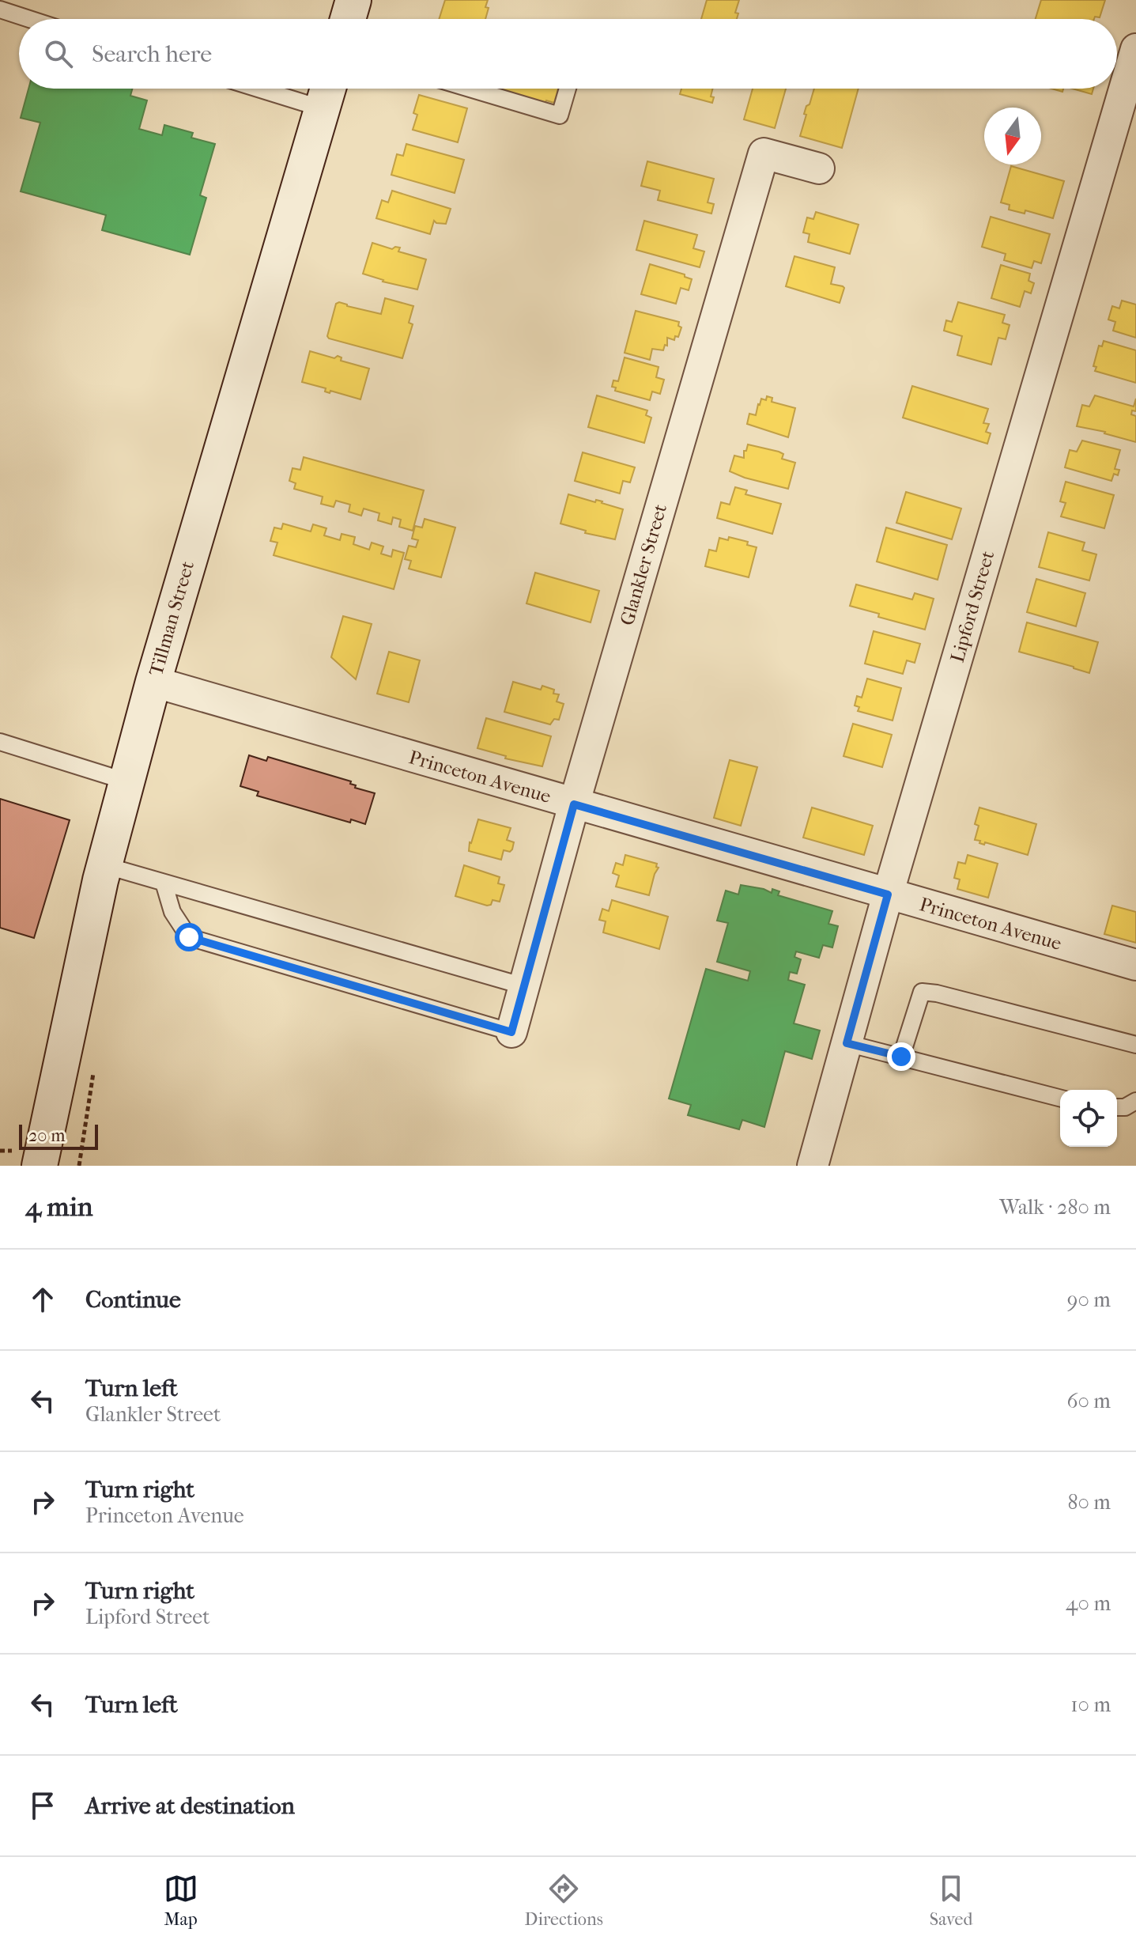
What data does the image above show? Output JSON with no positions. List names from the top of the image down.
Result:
{
  "streets": {
    "main road": ["Tillman Street"],
    "street": ["Glankler Street", "Lipford Street", "Princeton Avenue"]
  },
  "crossings": [
    ["Glankler Street", "Princeton Avenue"],
    ["Lipford Street", "Princeton Avenue"],
    ["Tillman Street", "Princeton Avenue"]
  ],
  "scale_bar": "20 m",
  "north": "bottom",
  "page": {
    "search": "Search here",
    "scale": "20 m",
    "heading": ["4 min", "Walk · 280 m"],
    "list": [
      ["Continue", "90 m"],
      ["Turn left", "Glankler Street", "60 m"],
      ["Turn right", "Princeton Avenue", "80 m"],
      ["Turn right", "Lipford Street", "40 m"],
      ["Turn left", "10 m"],
      "Arrive at destination"
    ],
    "nav": ["Map", "Directions", "Saved"]
  }
}
